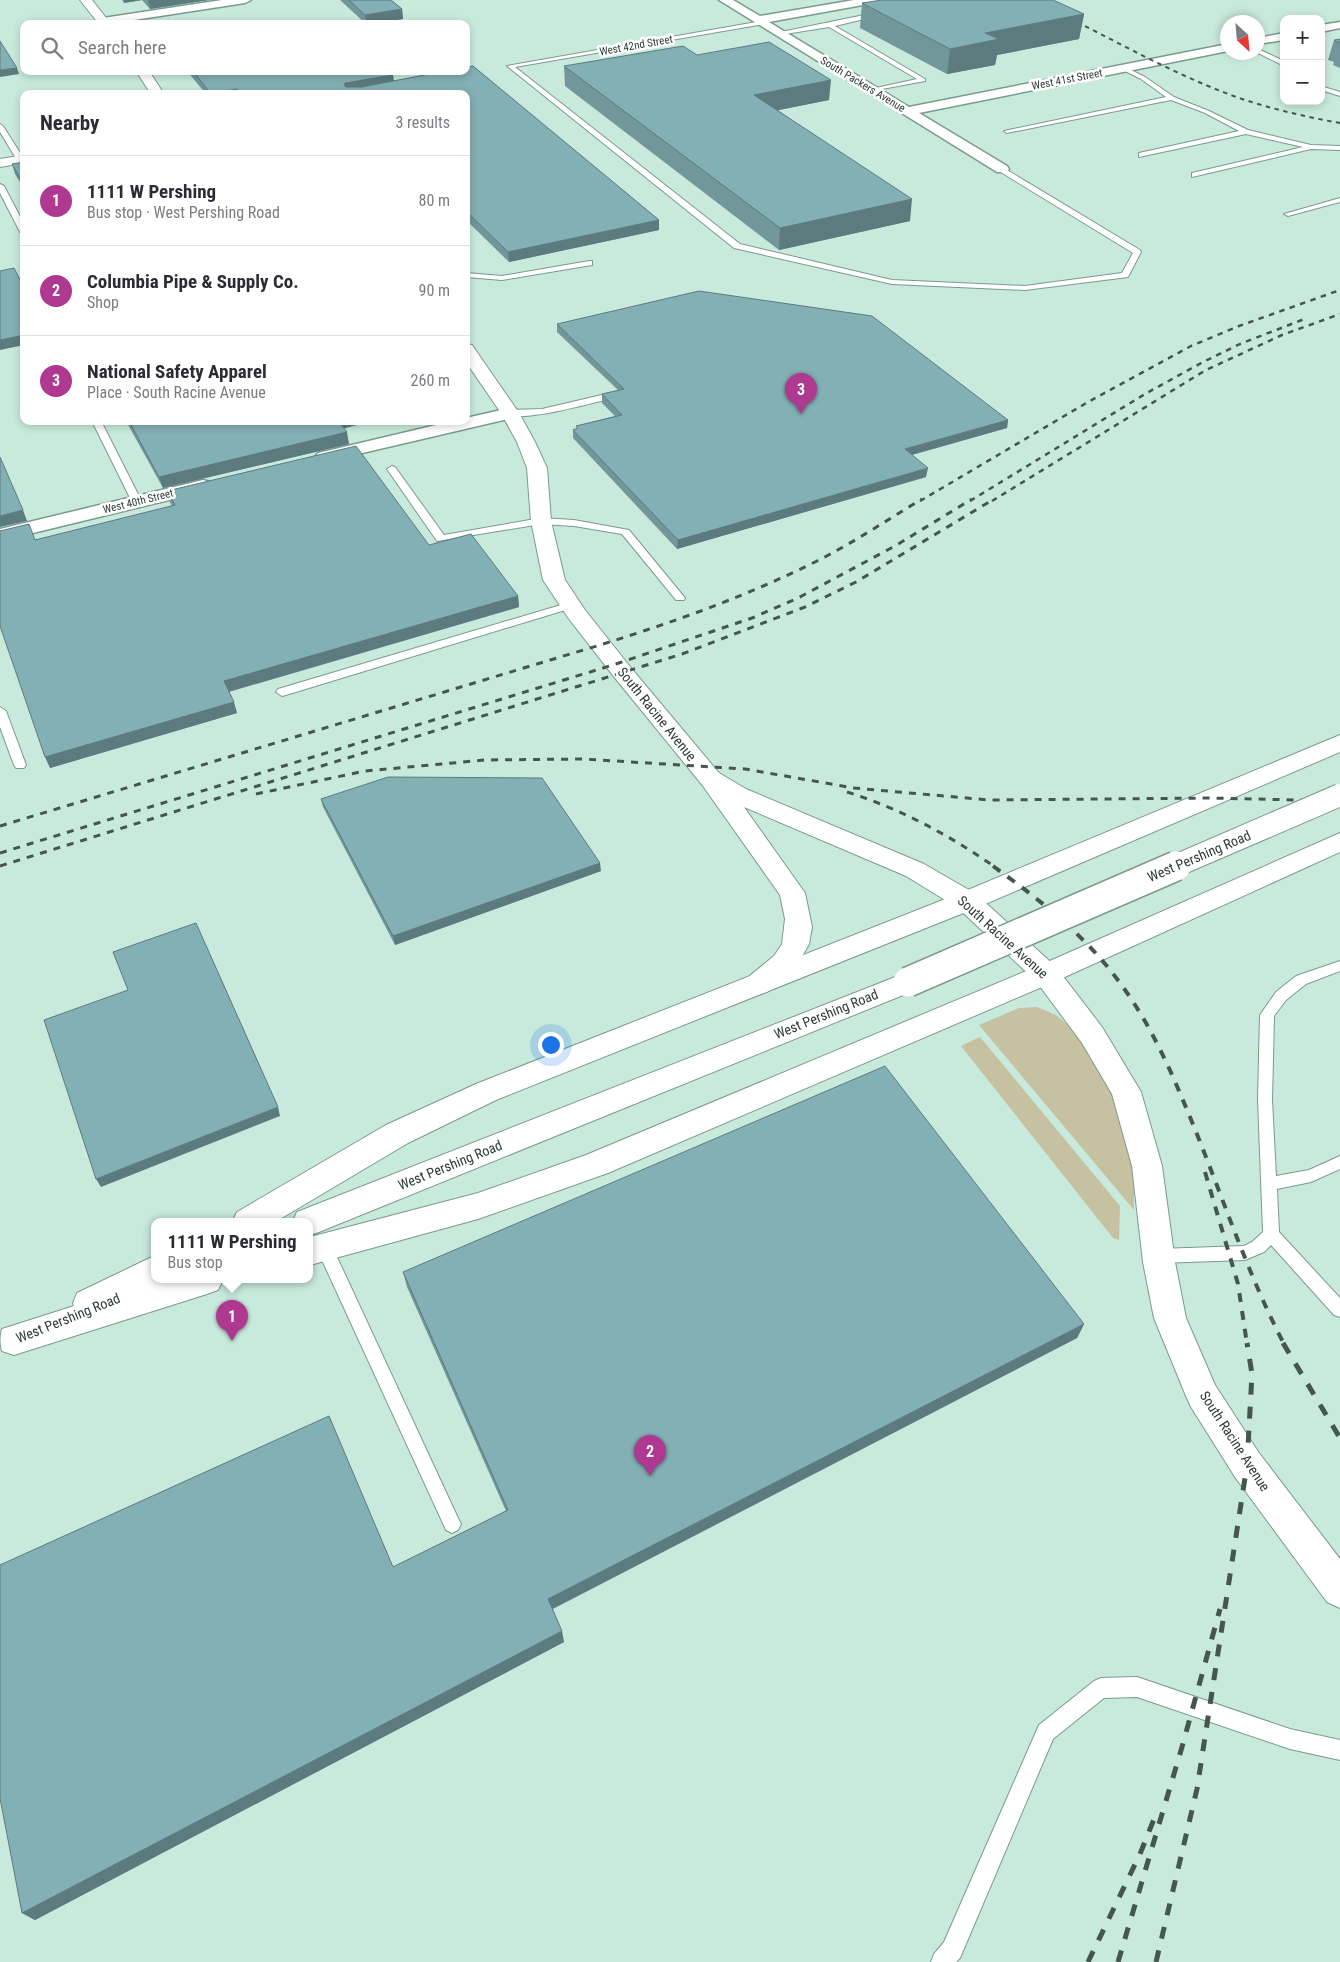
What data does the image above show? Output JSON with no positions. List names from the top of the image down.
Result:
{
  "streets": {
    "main road": ["South Racine Avenue", "West Pershing Road"],
    "street": [
      "West 42nd Street",
      "West 41st Street",
      "South Packers Avenue",
      "West 40th Street"
    ]
  },
  "crossings": [
    ["West 42nd Street", "South Packers Avenue"],
    ["West 41st Street", "South Packers Avenue"]
  ],
  "north": "bottom right",
  "page": {
    "map_buttons": ["+", "−"],
    "search": "Search here",
    "heading": ["Nearby", "3 results"],
    "list": [
      {
        "mark": "1",
        "name": "1111 W Pershing",
        "note": "Bus stop · West Pershing Road",
        "value": "80 m"
      },
      {
        "mark": "2",
        "name": "Columbia Pipe & Supply Co.",
        "note": "Shop",
        "value": "90 m"
      },
      {
        "mark": "3",
        "name": "National Safety Apparel",
        "note": "Place · South Racine Avenue",
        "value": "260 m"
      }
    ],
    "pins": ["3", "1", "2"],
    "popup": ["1111 W Pershing", "Bus stop"]
  }
}
